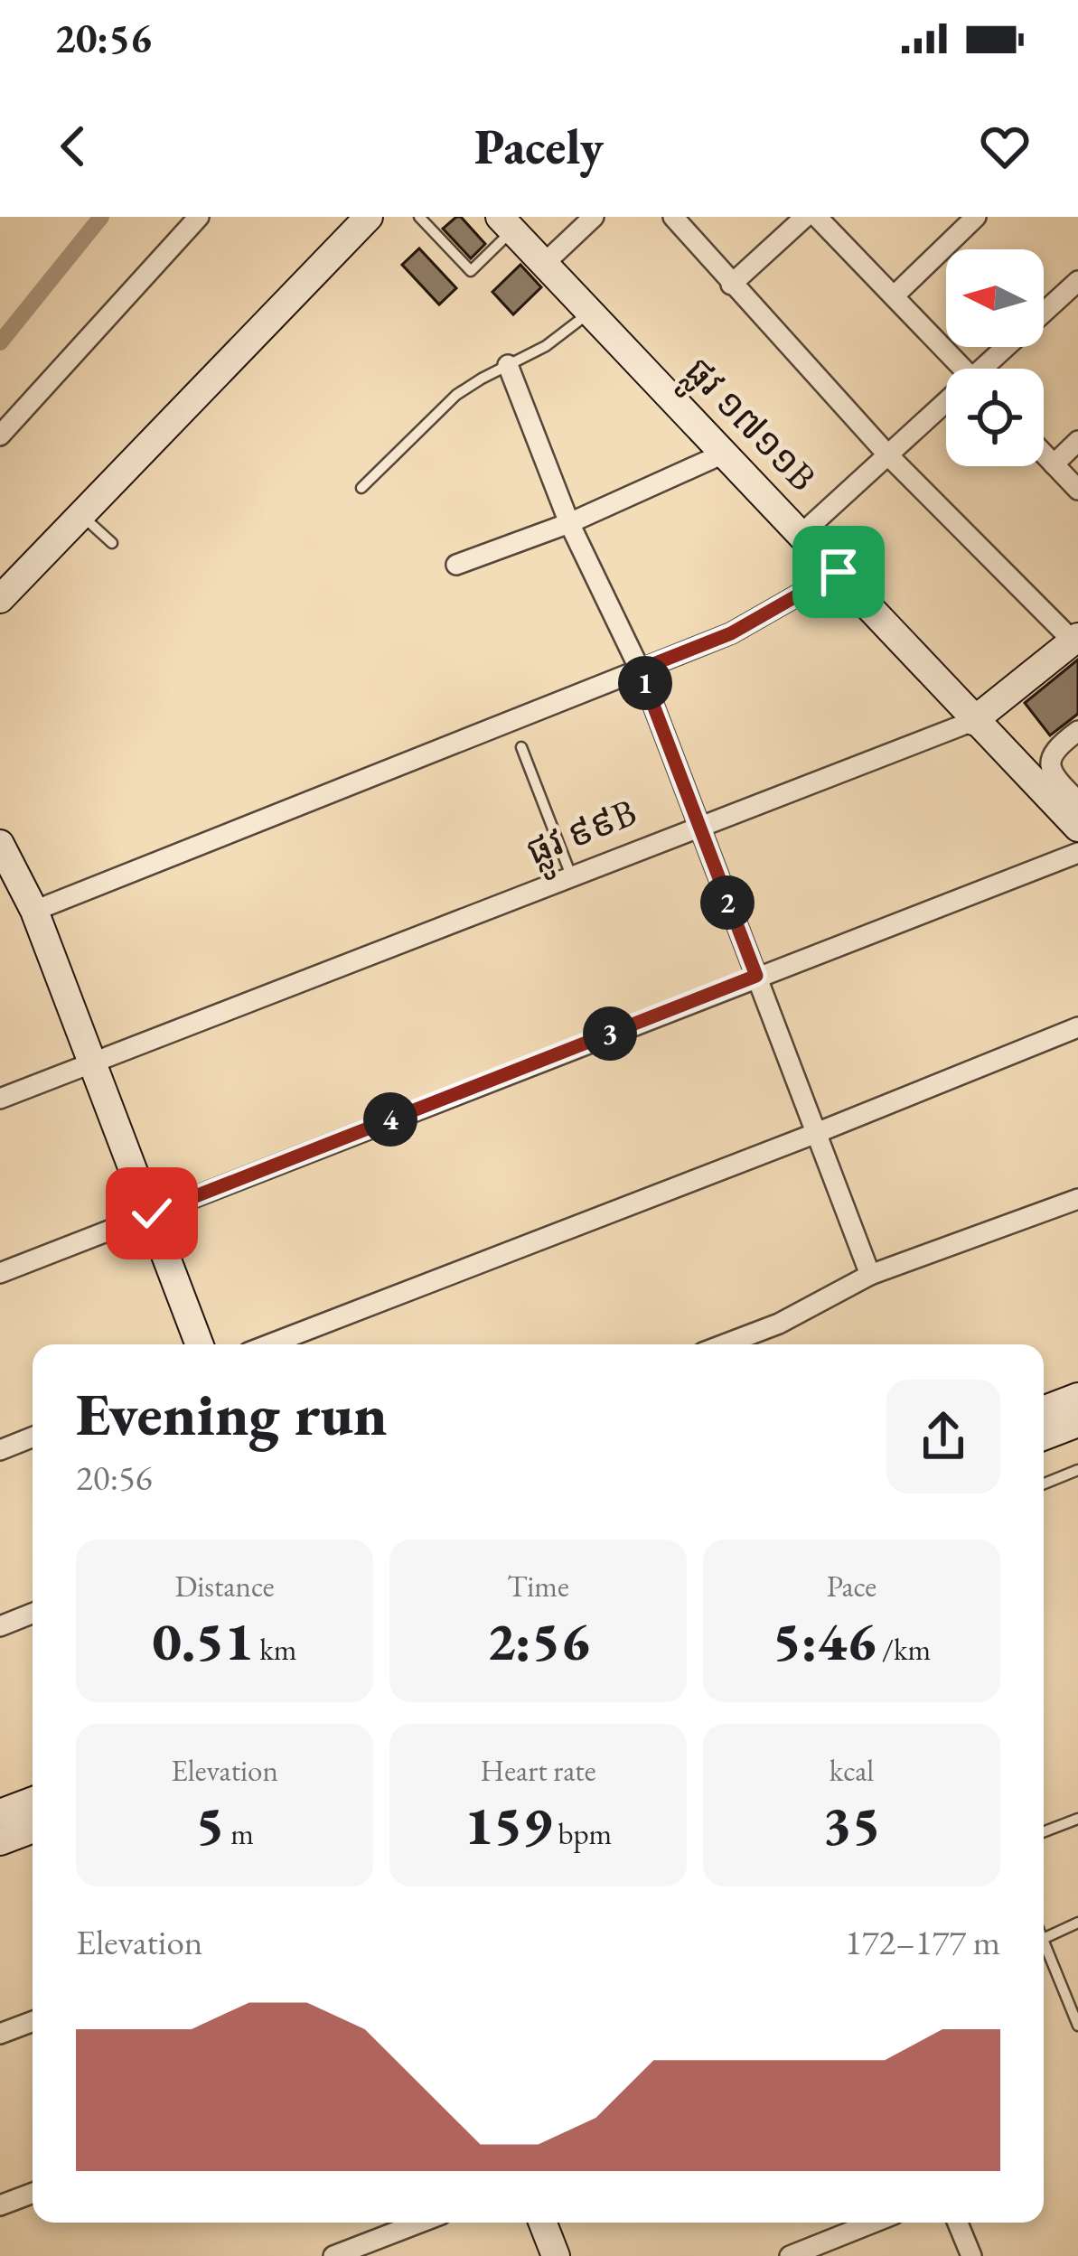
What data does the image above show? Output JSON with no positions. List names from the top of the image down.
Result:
{
  "streets": {
    "street": ["ផ្លូវ ១៧១១B", "ផ្លូវ ៩៩B"]
  },
  "crossings": [
    ["ផ្លូវ ១៧១១B", "ផ្លូវ ៩៩B"]
  ],
  "north": "left",
  "page": {
    "status": "20:56",
    "header": "Pacely",
    "pins": [
      "1",
      "2",
      "3",
      "4"
    ],
    "heading": ["Evening run", "20:56"],
    "stats": [
      ["Distance", "0.51 km"],
      ["Time", "2:56"],
      ["Pace", "5:46 /km"],
      ["Elevation", "5 m"],
      ["Heart rate", "159 bpm"],
      ["kcal", "35"]
    ],
    "chart": ["Elevation", "172–177 m"]
  }
}
